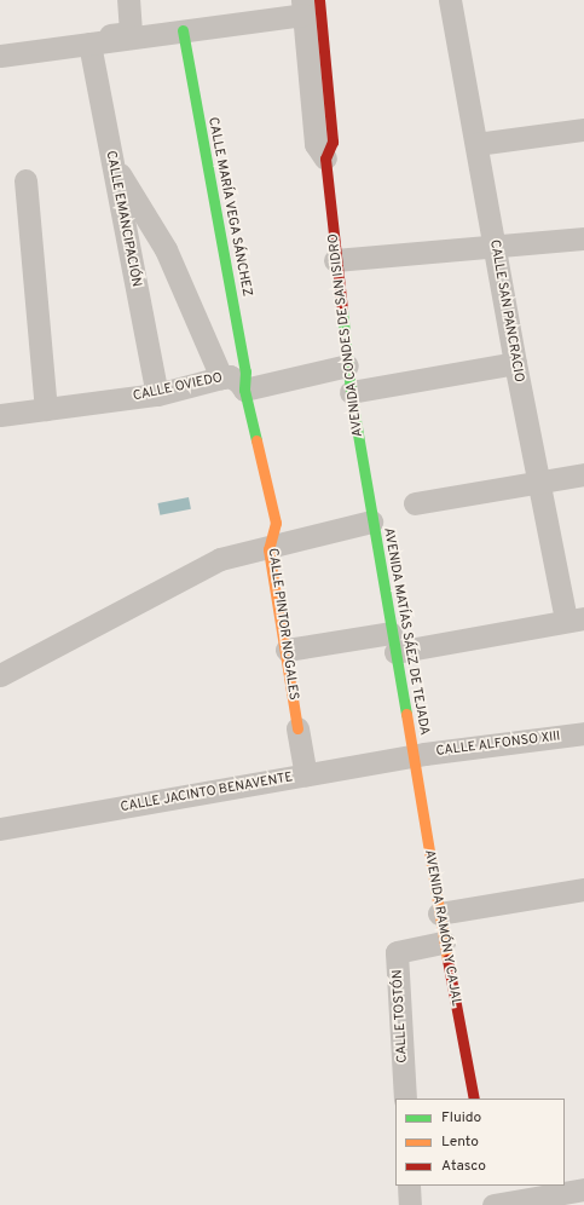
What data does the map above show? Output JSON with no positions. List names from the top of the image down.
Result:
{
  "streets": {
    "street": [
      "CALLE MARÍA VEGA SÁNCHEZ",
      "CALLE EMANCIPACIÓN",
      "CALLE SAN PANCRACIO",
      "AVENIDA CONDES DE SAN ISIDRO",
      "CALLE OVIEDO",
      "CALLE PINTOR NOGALES",
      "AVENIDA MATÍAS SÁEZ DE TEJADA",
      "CALLE ALFONSO XIII",
      "CALLE JACINTO BENAVENTE",
      "AVENIDA RAMÓN Y CAJAL",
      "CALLE TOSTÓN"
    ]
  },
  "crossings": [
    ["CALLE MARÍA VEGA SÁNCHEZ", "CALLE OVIEDO"],
    ["CALLE MARÍA VEGA SÁNCHEZ", "CALLE PINTOR NOGALES"],
    ["CALLE EMANCIPACIÓN", "CALLE OVIEDO"],
    ["AVENIDA CONDES DE SAN ISIDRO", "AVENIDA MATÍAS SÁEZ DE TEJADA"],
    ["CALLE OVIEDO", "CALLE PINTOR NOGALES"],
    ["CALLE PINTOR NOGALES", "CALLE JACINTO BENAVENTE"],
    ["AVENIDA MATÍAS SÁEZ DE TEJADA", "CALLE ALFONSO XIII"],
    ["AVENIDA MATÍAS SÁEZ DE TEJADA", "CALLE JACINTO BENAVENTE"],
    ["AVENIDA MATÍAS SÁEZ DE TEJADA", "AVENIDA RAMÓN Y CAJAL"],
    ["CALLE ALFONSO XIII", "CALLE JACINTO BENAVENTE"],
    ["CALLE ALFONSO XIII", "AVENIDA RAMÓN Y CAJAL"],
    ["CALLE JACINTO BENAVENTE", "AVENIDA RAMÓN Y CAJAL"],
    ["AVENIDA RAMÓN Y CAJAL", "CALLE TOSTÓN"]
  ],
  "legend": ["Fluido", "Lento", "Atasco"]
}
